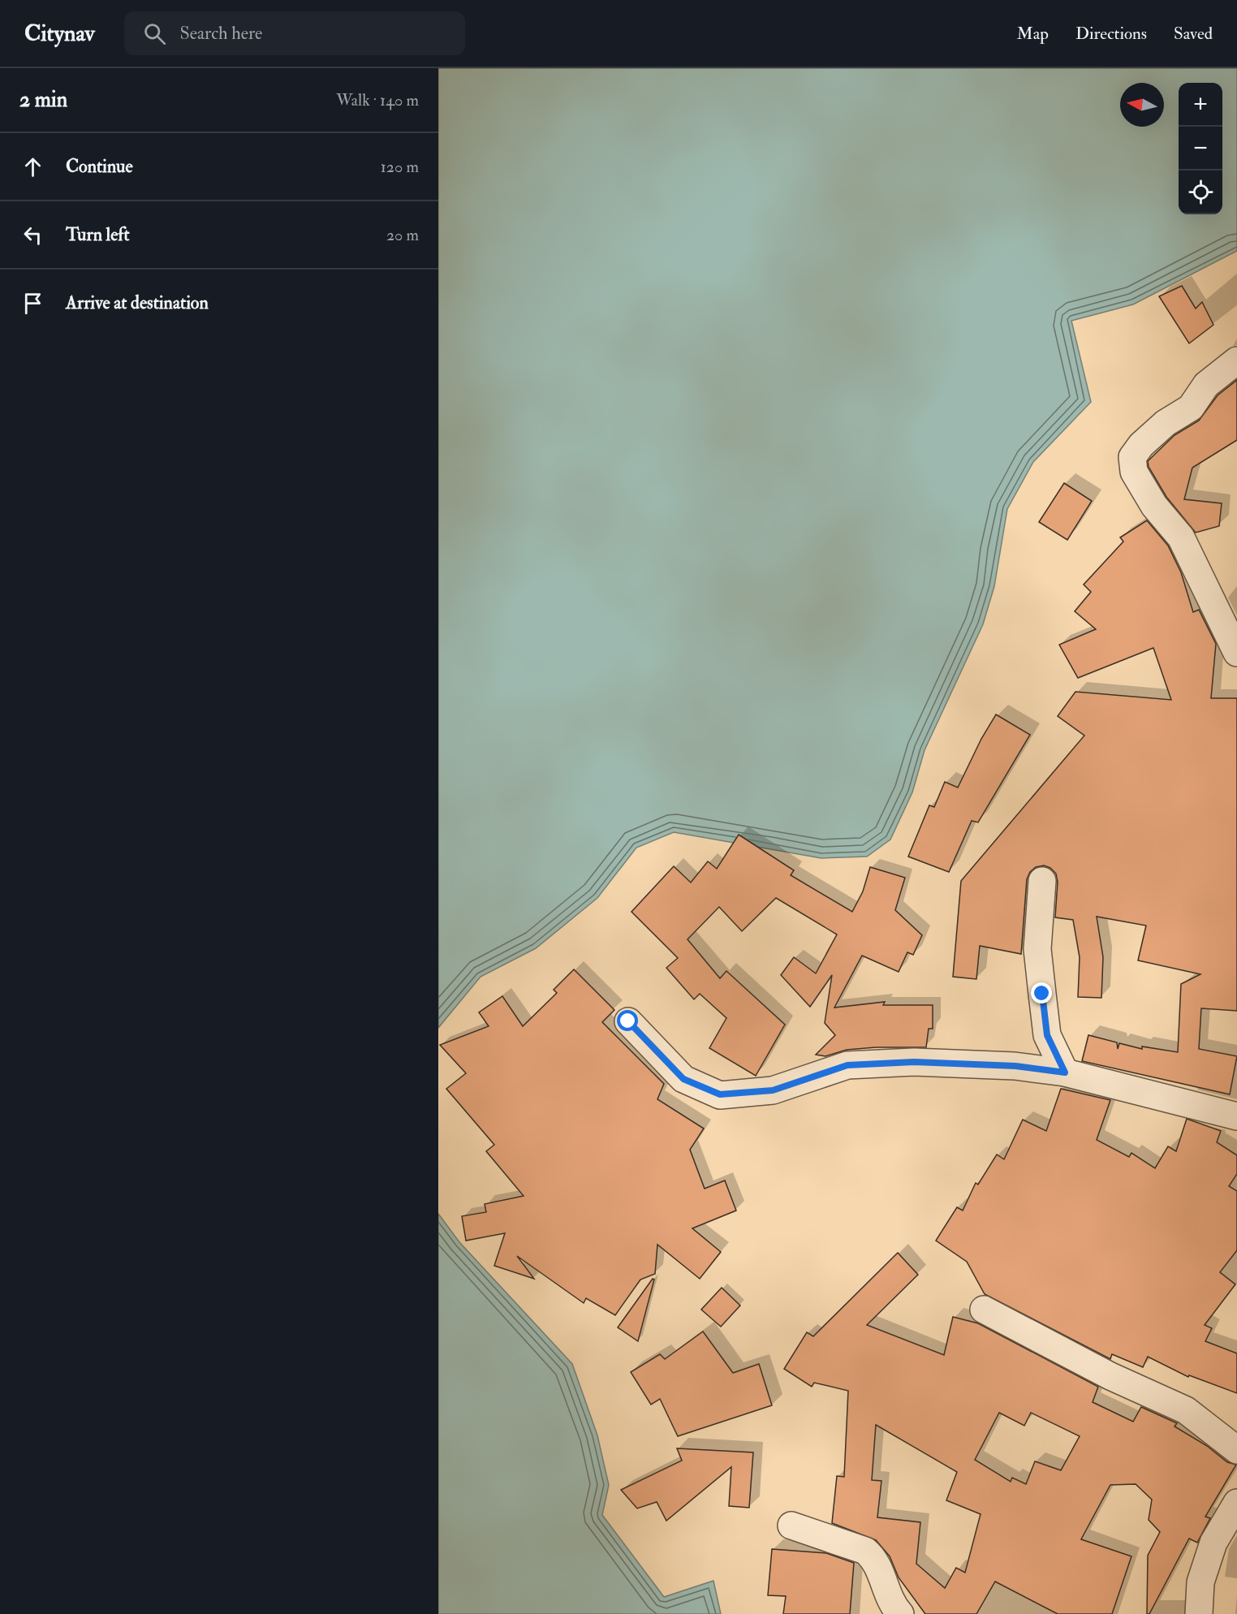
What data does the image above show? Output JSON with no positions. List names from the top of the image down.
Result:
{
  "north": "left",
  "page": {
    "header": "Citynav",
    "search": "Search here",
    "nav": ["Map", "Directions", "Saved"],
    "heading": ["2 min", "Walk · 140 m"],
    "map_buttons": ["+", "−"],
    "list": [
      ["Continue", "120 m"],
      ["Turn left", "20 m"],
      "Arrive at destination"
    ]
  }
}
